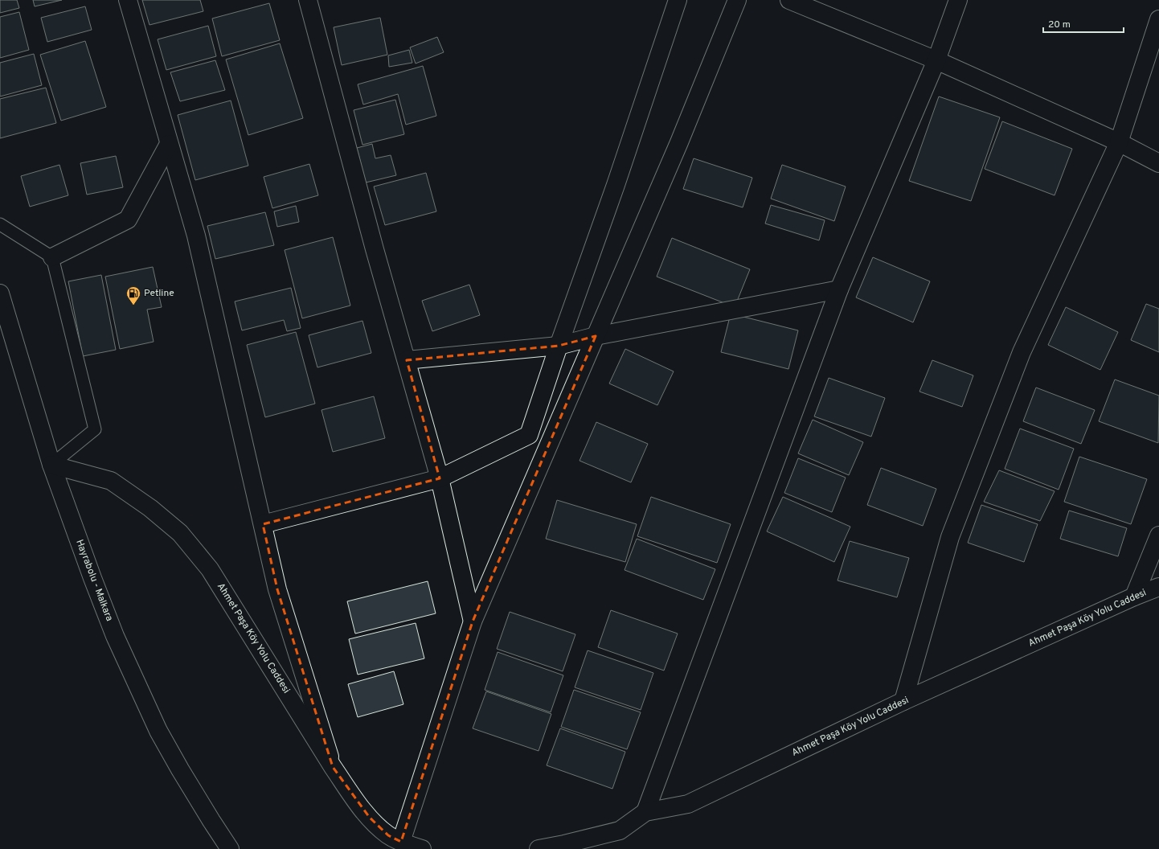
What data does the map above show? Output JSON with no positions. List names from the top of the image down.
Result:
{
  "streets": {
    "street": ["Hayrabolu - Malkara", "Ahmet Paşa Köy Yolu Caddesi"]
  },
  "crossings": [
    ["Hayrabolu - Malkara", "Ahmet Paşa Köy Yolu Caddesi"]
  ],
  "places": {
    "fuel station": ["Petline"]
  },
  "scale_bar": "20 m"
}
